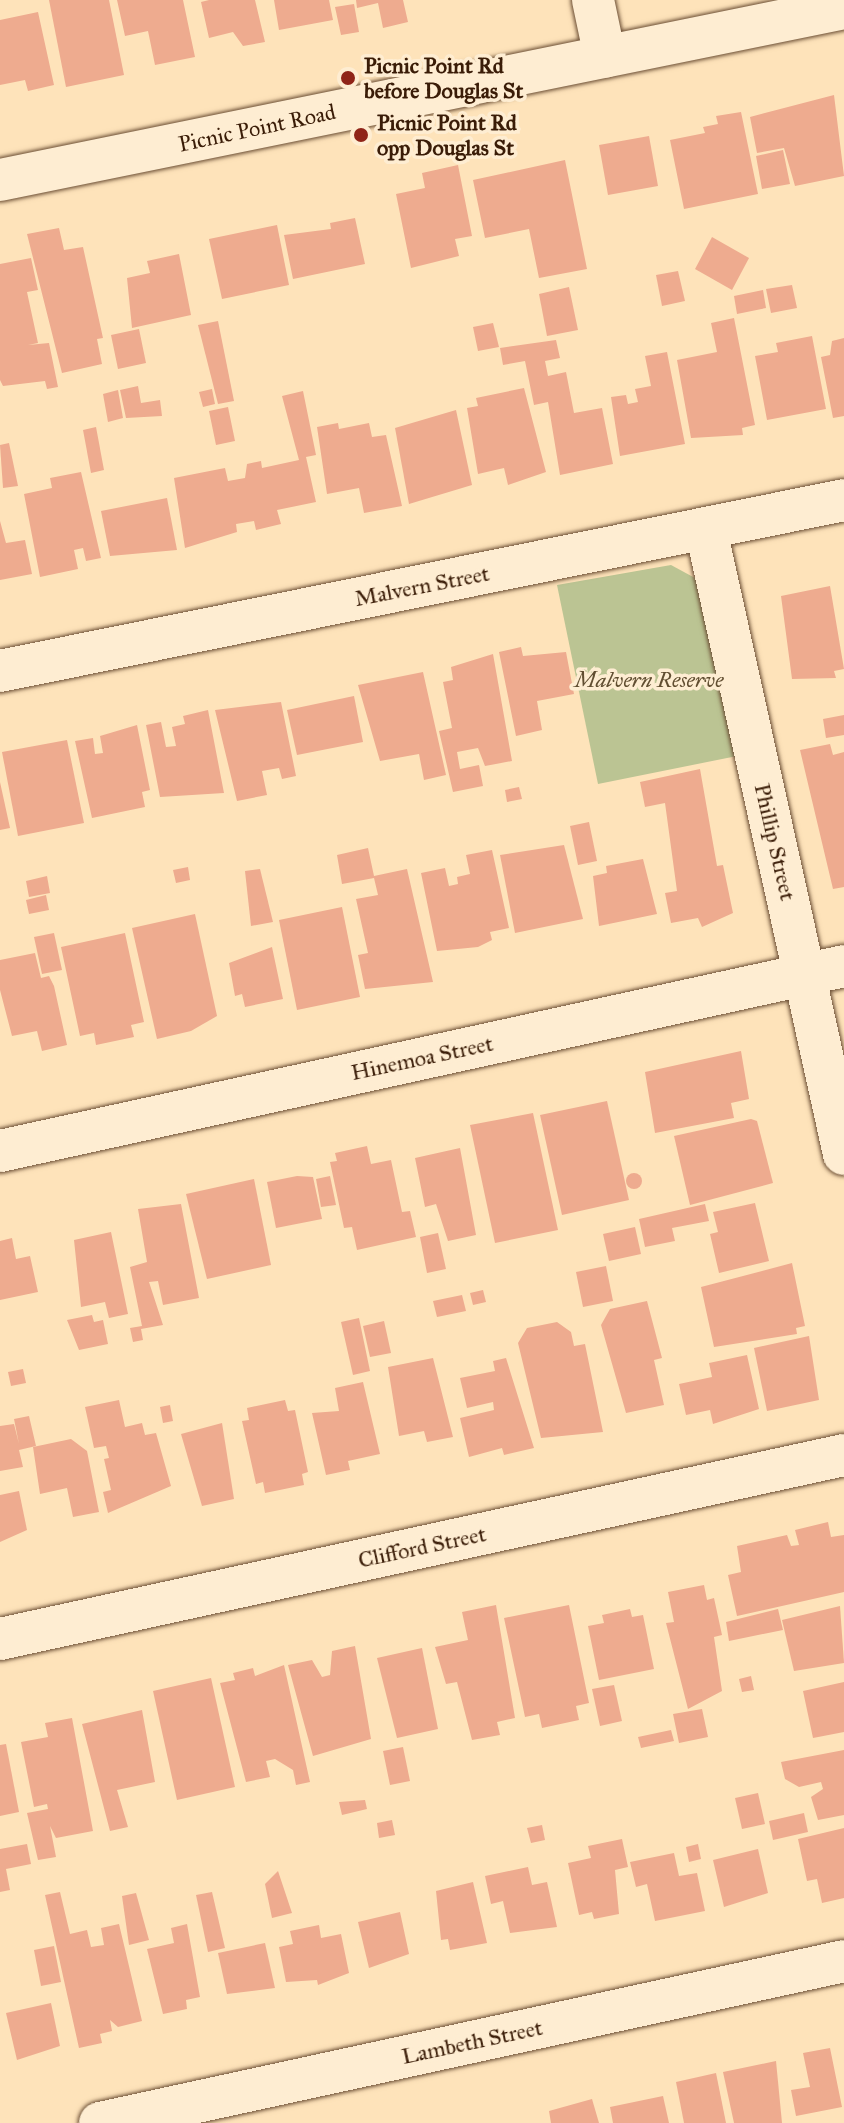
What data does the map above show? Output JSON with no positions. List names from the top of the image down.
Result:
{
  "streets": {
    "street": [
      "Picnic Point Road",
      "Malvern Street",
      "Phillip Street",
      "Hinemoa Street",
      "Clifford Street",
      "Lambeth Street"
    ]
  },
  "crossings": [
    ["Malvern Street", "Phillip Street"],
    ["Phillip Street", "Hinemoa Street"]
  ],
  "parks": ["Malvern Reserve"],
  "places": ["Picnic Point Rd before Douglas St", "Picnic Point Rd opp Douglas St"]
}
